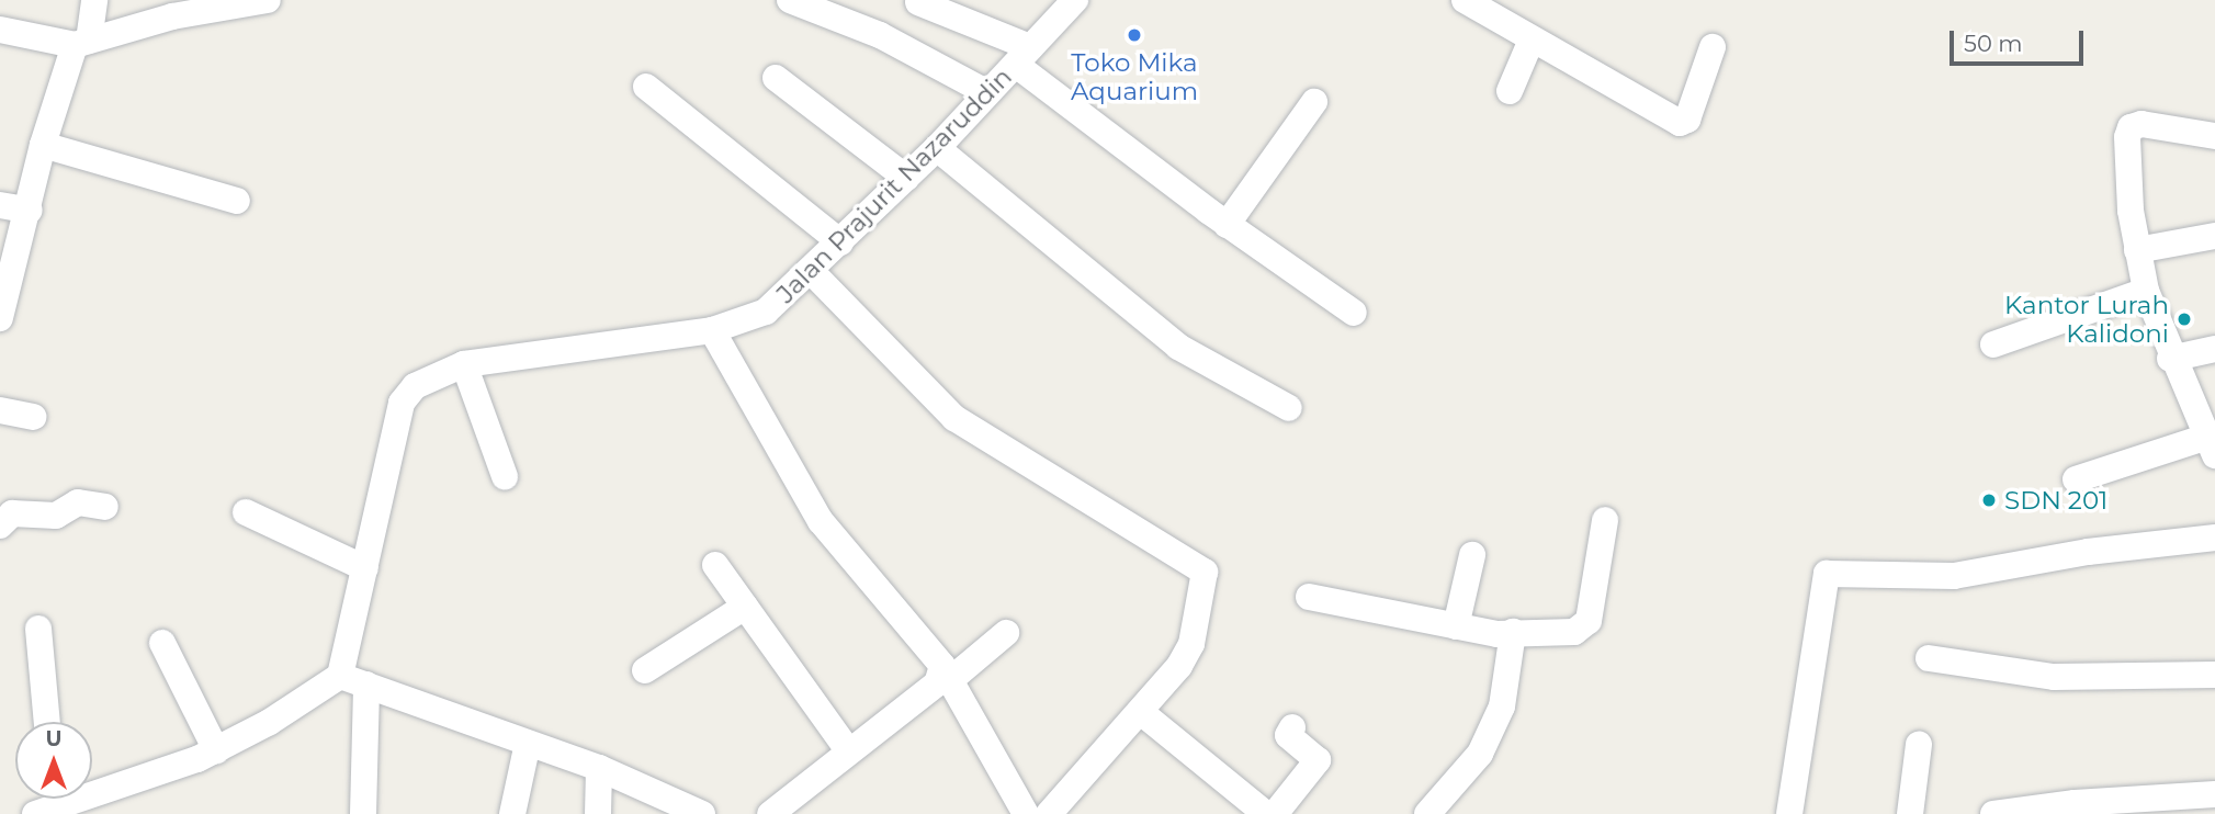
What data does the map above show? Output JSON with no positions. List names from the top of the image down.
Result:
{
  "streets": {
    "street": ["Jalan Prajurit Nazaruddin"]
  },
  "places": ["Toko Mika Aquarium", "Kantor Lurah Kalidoni", "SDN 201"],
  "scale_bar": "50 m",
  "north": "top"
}
